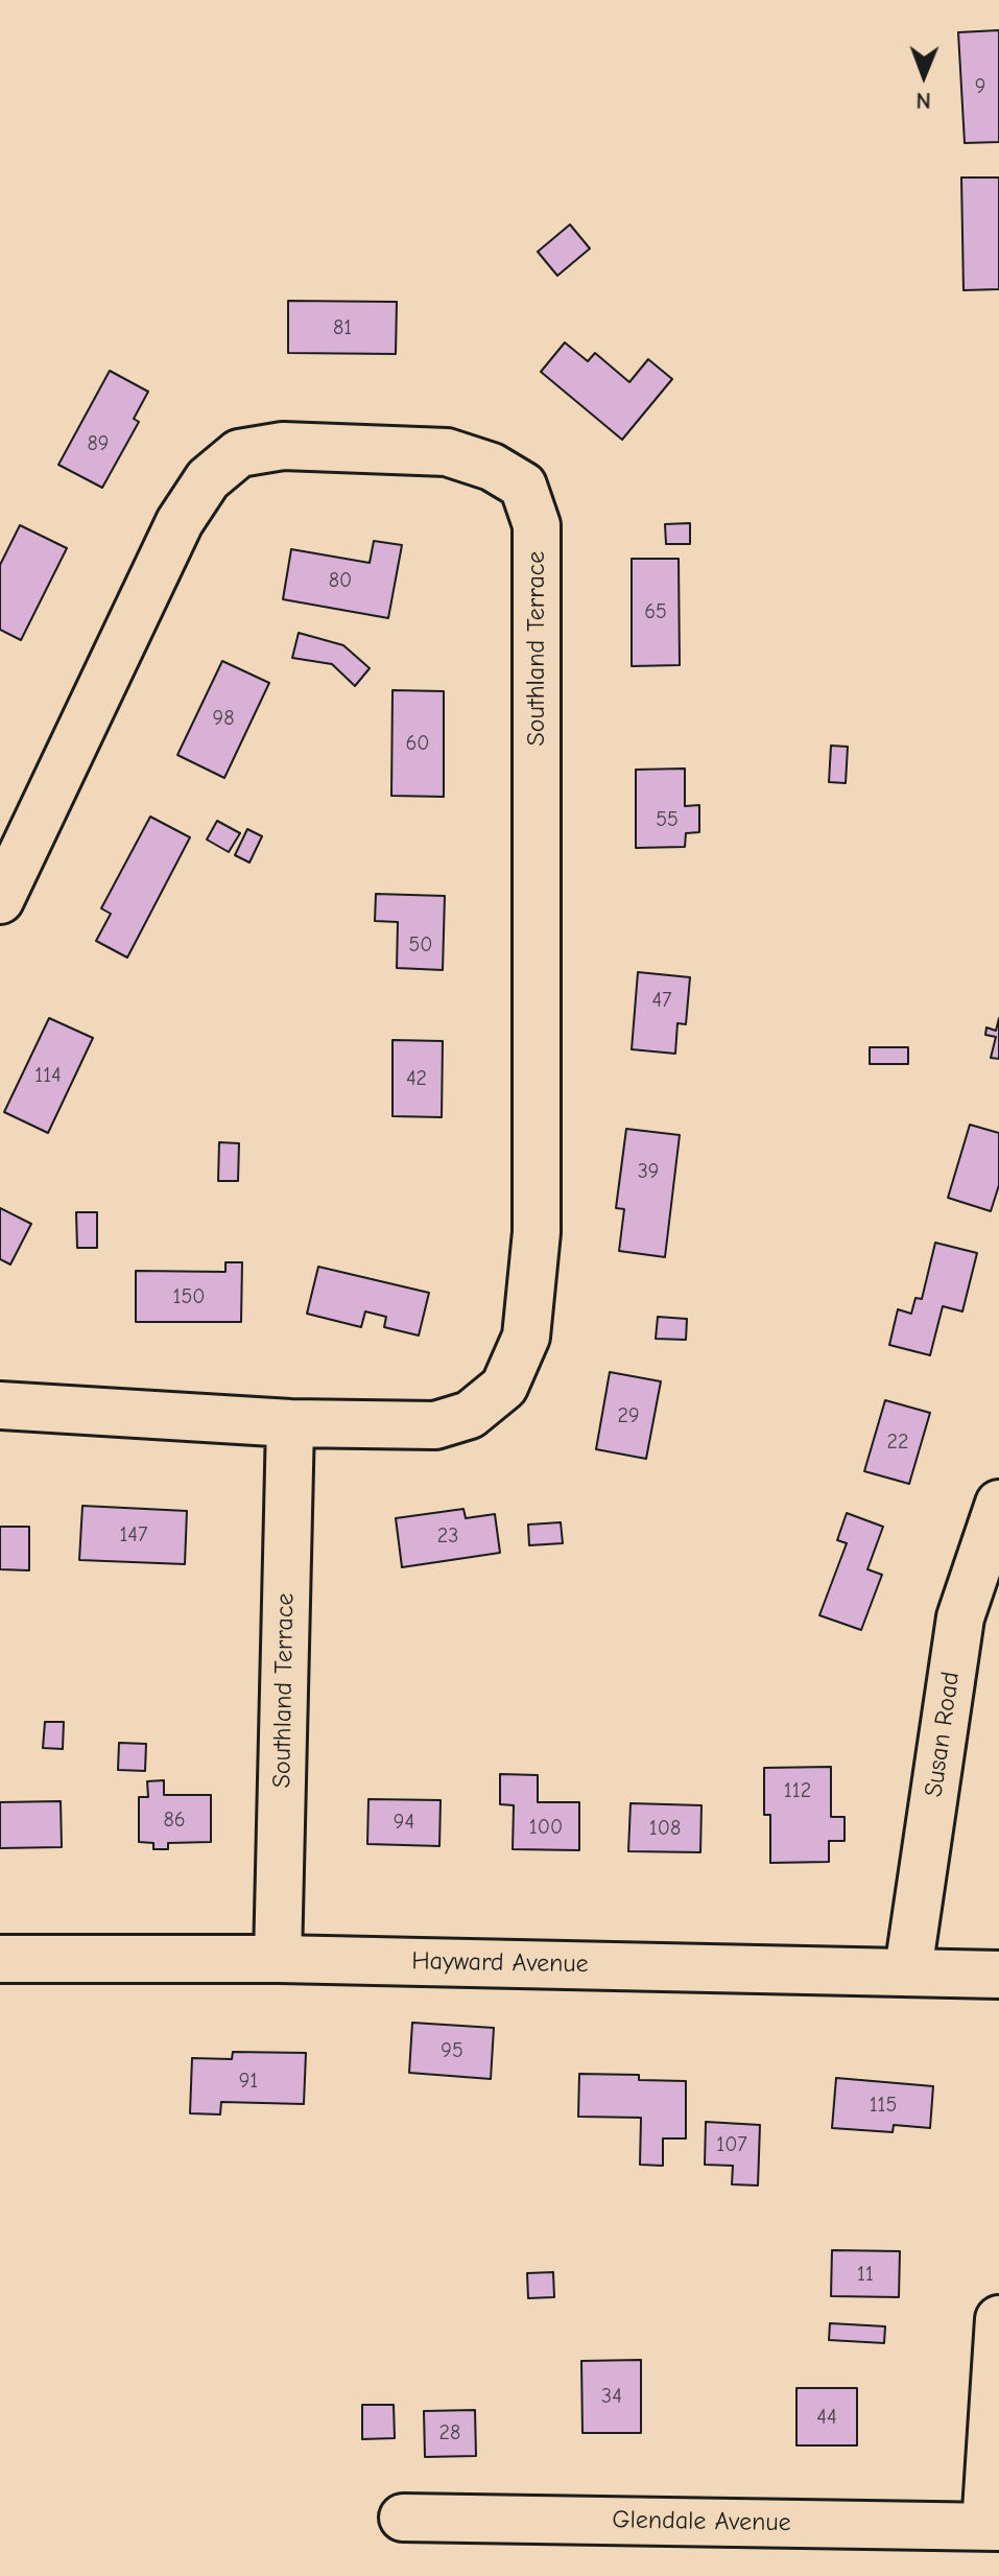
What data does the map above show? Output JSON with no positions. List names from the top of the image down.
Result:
{
  "streets": {
    "street": [
      "Southland Terrace",
      "Susan Road",
      "Hayward Avenue",
      "Glendale Avenue"
    ]
  },
  "crossings": [
    ["Southland Terrace", "Hayward Avenue"],
    ["Susan Road", "Hayward Avenue"]
  ],
  "house_numbers": [
    "9",
    "81",
    "89",
    "80",
    "65",
    "98",
    "60",
    "55",
    "50",
    "47",
    "114",
    "42",
    "39",
    "150",
    "29",
    "22",
    "147",
    "23",
    "112",
    "86",
    "94",
    "100",
    "108",
    "95",
    "91",
    "115",
    "107",
    "11",
    "34",
    "44",
    "28"
  ],
  "north": "bottom"
}
